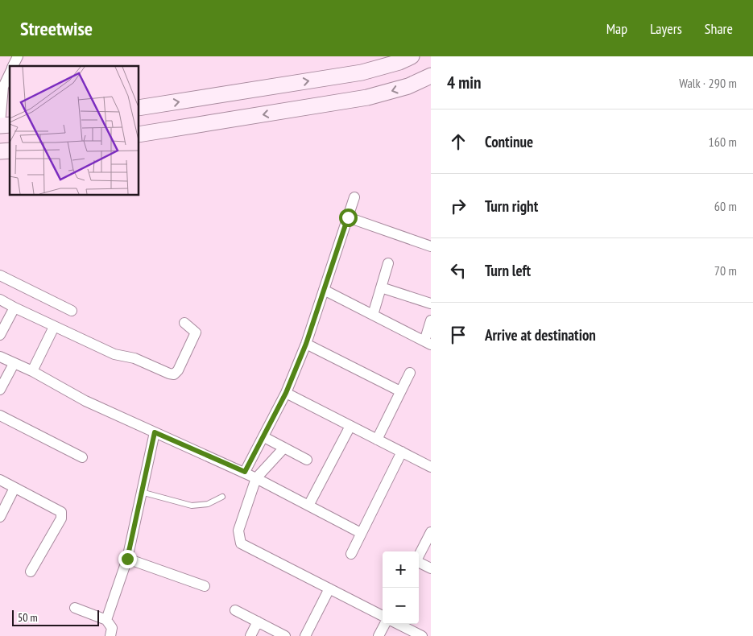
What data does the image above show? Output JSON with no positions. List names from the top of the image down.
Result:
{
  "scale_bar": "50 m",
  "page": {
    "header": "Streetwise",
    "nav": ["Map", "Layers", "Share"],
    "heading": ["4 min", "Walk · 290 m"],
    "list": [
      ["Continue", "160 m"],
      ["Turn right", "60 m"],
      ["Turn left", "70 m"],
      "Arrive at destination"
    ],
    "map_buttons": ["+", "−"],
    "scale": "50 m"
  }
}
